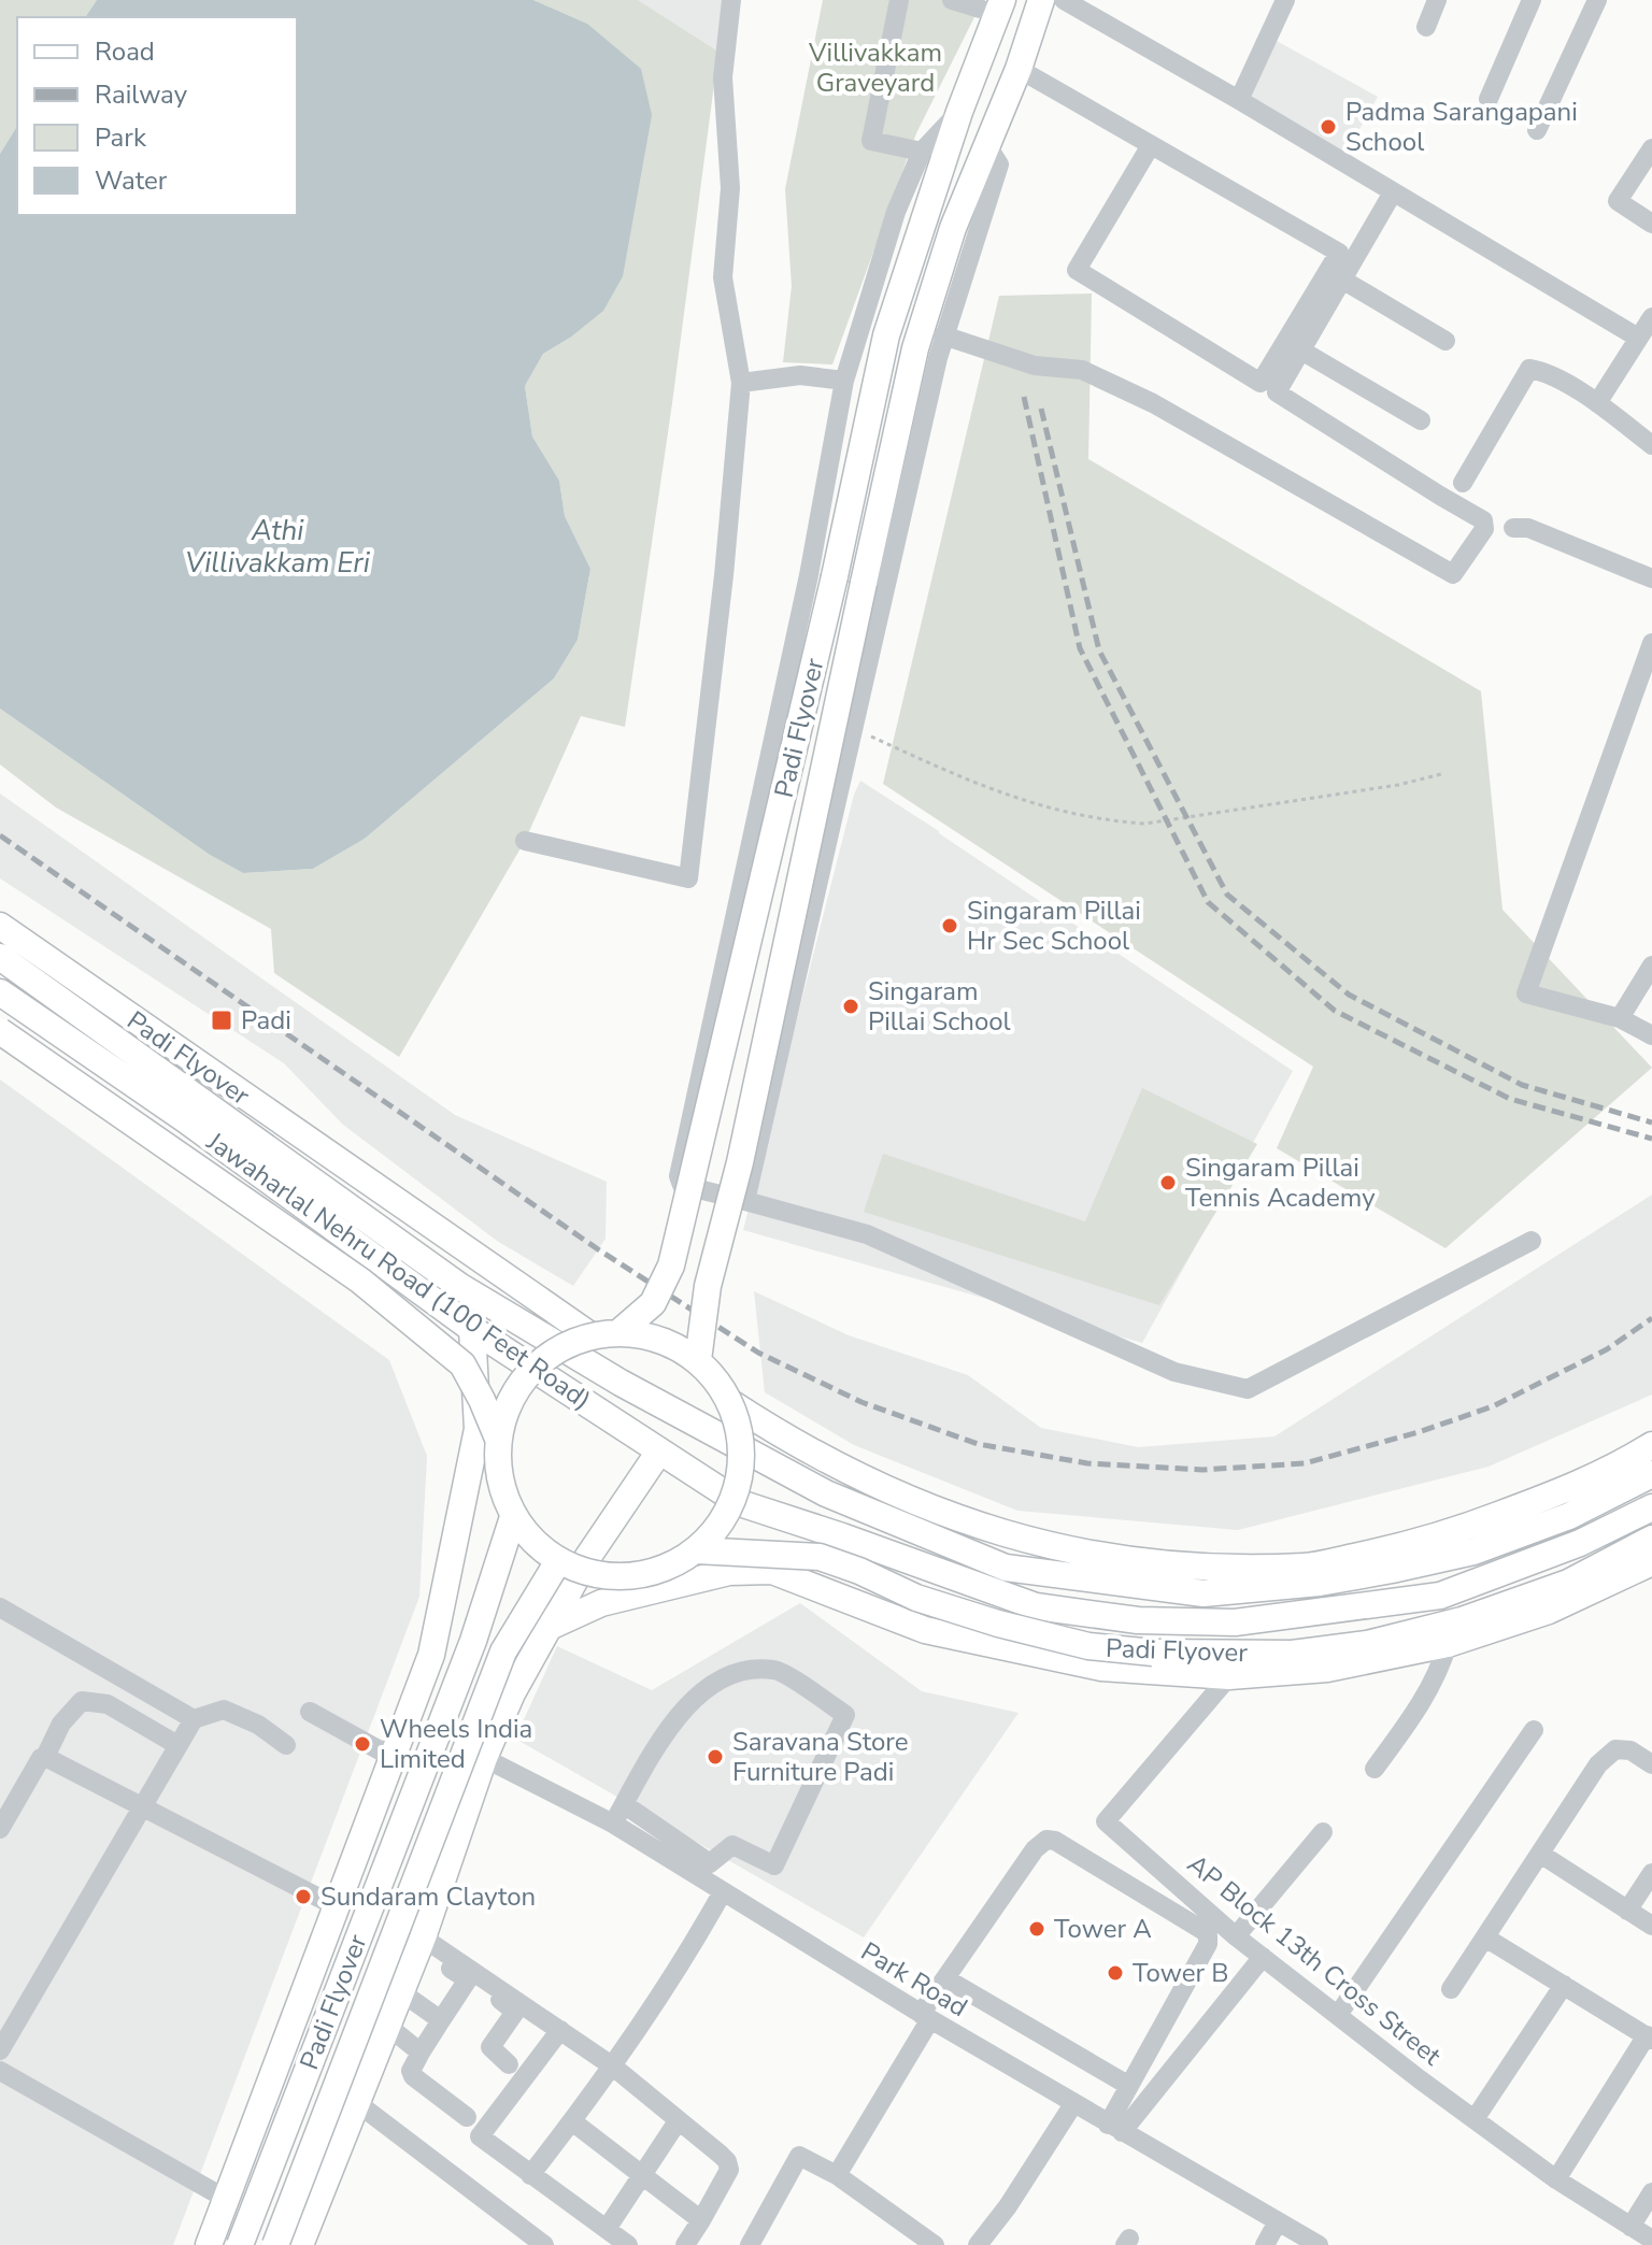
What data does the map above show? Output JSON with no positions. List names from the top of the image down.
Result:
{
  "streets": {
    "main road": ["Padi Flyover", "Jawaharlal Nehru Road (100 Feet Road)"],
    "street": ["AP Block 13th Cross Street", "Park Road"]
  },
  "water": ["Athi Villivakkam Eri"],
  "parks": ["Villivakkam Graveyard"],
  "places": {
    "other": [
      "Padma Sarangapani School",
      "Singaram Pillai Hr Sec School",
      "Singaram Pillai School",
      "Singaram Pillai Tennis Academy",
      "Wheels India Limited",
      "Saravana Store Furniture Padi",
      "Sundaram Clayton",
      "Tower A",
      "Tower B"
    ],
    "transit": ["Padi"]
  },
  "legend": [
    "Road",
    "Railway",
    "Park",
    "Water"
  ]
}
